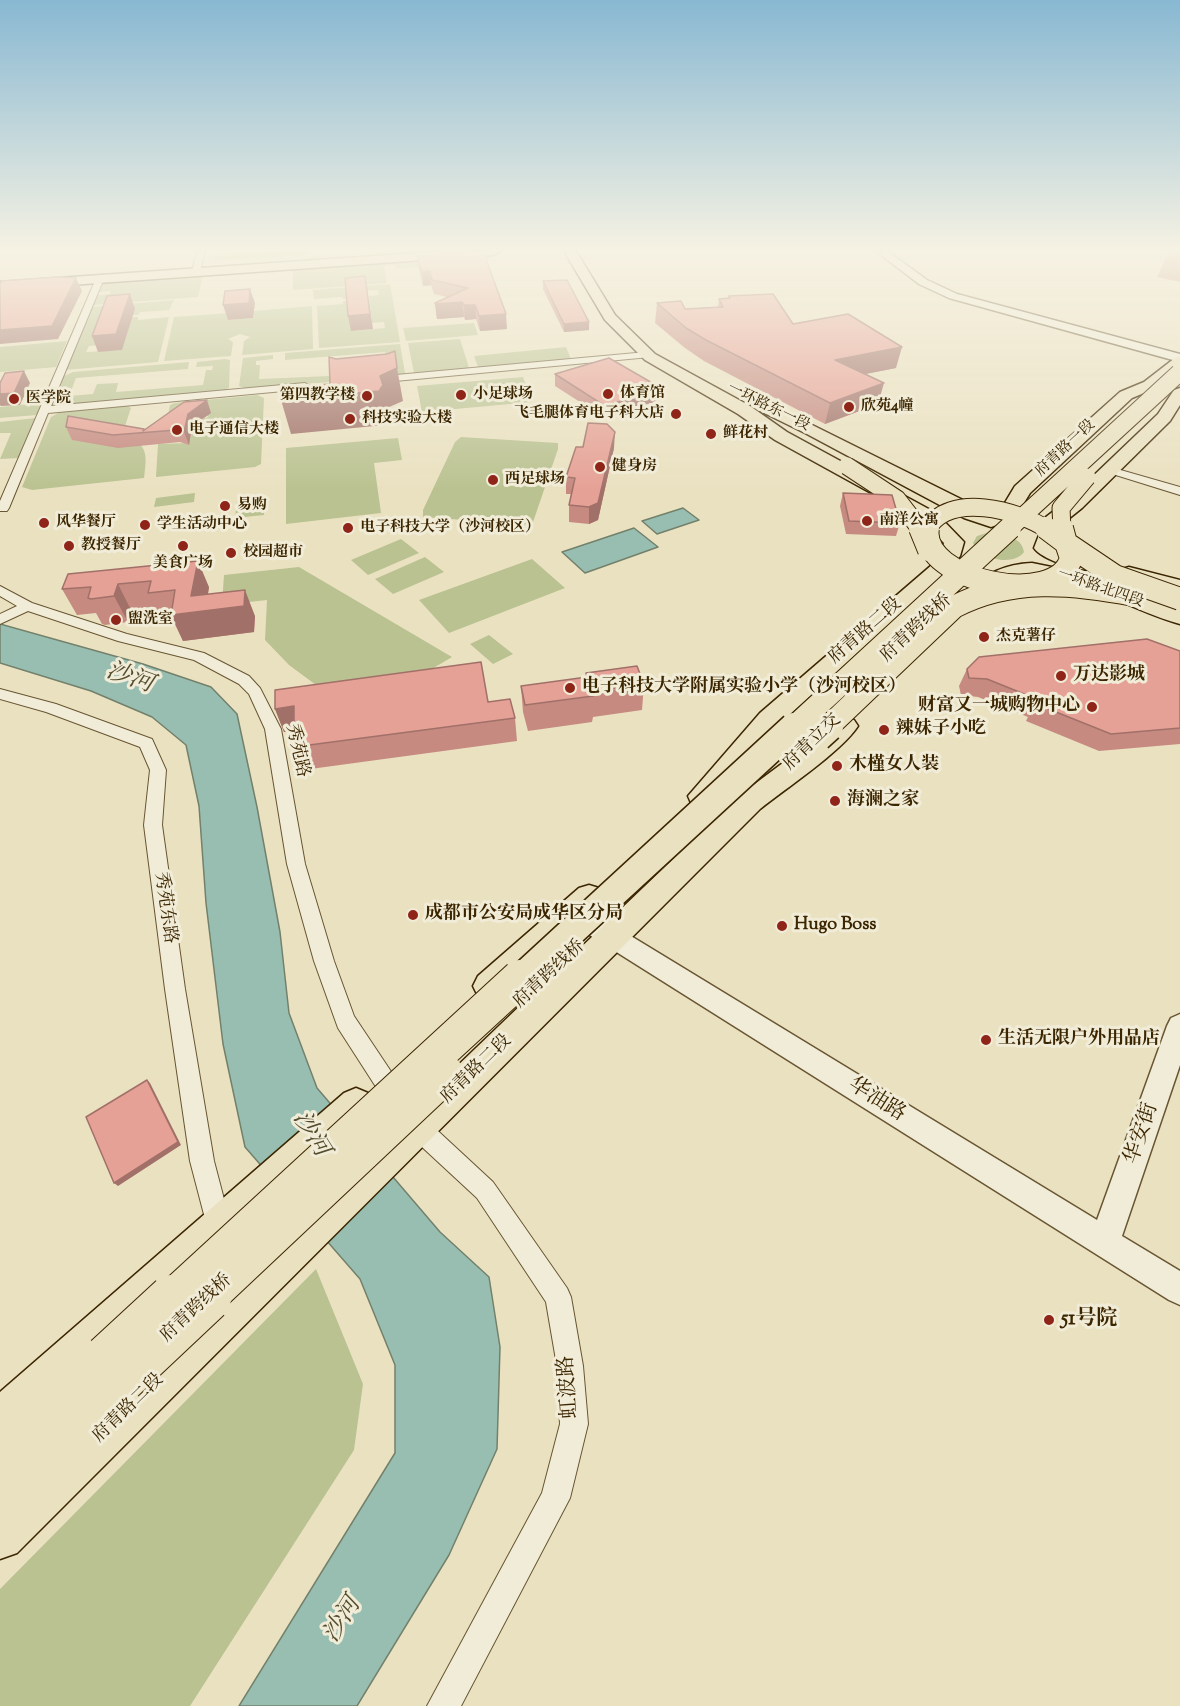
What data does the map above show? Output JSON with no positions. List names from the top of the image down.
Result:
{
  "streets": {
    "main road": [
      "一环路东一段",
      "府青路一段",
      "一环路北四段",
      "府青跨线桥",
      "府青路二段",
      "府青立交"
    ],
    "street": [
      "秀苑路",
      "秀苑东路",
      "华油路",
      "华安街",
      "虹波路"
    ]
  },
  "crossings": [
    ["一环路东一段", "府青路一段"],
    ["一环路东一段", "一环路北四段"],
    ["一环路东一段", "府青路二段"],
    ["一环路东一段", "府青立交"],
    ["府青路一段", "一环路北四段"],
    ["府青路一段", "府青路二段"],
    ["一环路北四段", "府青路二段"],
    ["一环路北四段", "府青立交"],
    ["府青跨线桥", "府青立交"],
    ["府青路二段", "府青立交"],
    ["府青路二段", "秀苑路"],
    ["府青路二段", "秀苑东路"],
    ["府青路二段", "华油路"],
    ["府青路二段", "虹波路"],
    ["华油路", "华安街"]
  ],
  "water": ["沙河"],
  "places": [
    "体育馆",
    "小足球场",
    "第四教学楼",
    "医学院",
    "欣苑4幢",
    "飞毛腿体育电子科大店",
    "科技实验大楼",
    "电子通信大楼",
    "鲜花村",
    "健身房",
    "西足球场",
    "易购",
    "南洋公寓",
    "风华餐厅",
    "学生活动中心",
    "电子科技大学（沙河校区）",
    "教授餐厅",
    "美食广场",
    "校园超市",
    "盥洗室",
    "杰克薯仔",
    "万达影城",
    "电子科技大学附属实验小学（沙河校区）",
    "财富又一城购物中心",
    "辣妹子小吃",
    "木槿女人装",
    "海澜之家",
    "成都市公安局成华区分局",
    "Hugo Boss",
    "生活无限户外用品店",
    "51号院"
  ]
}
